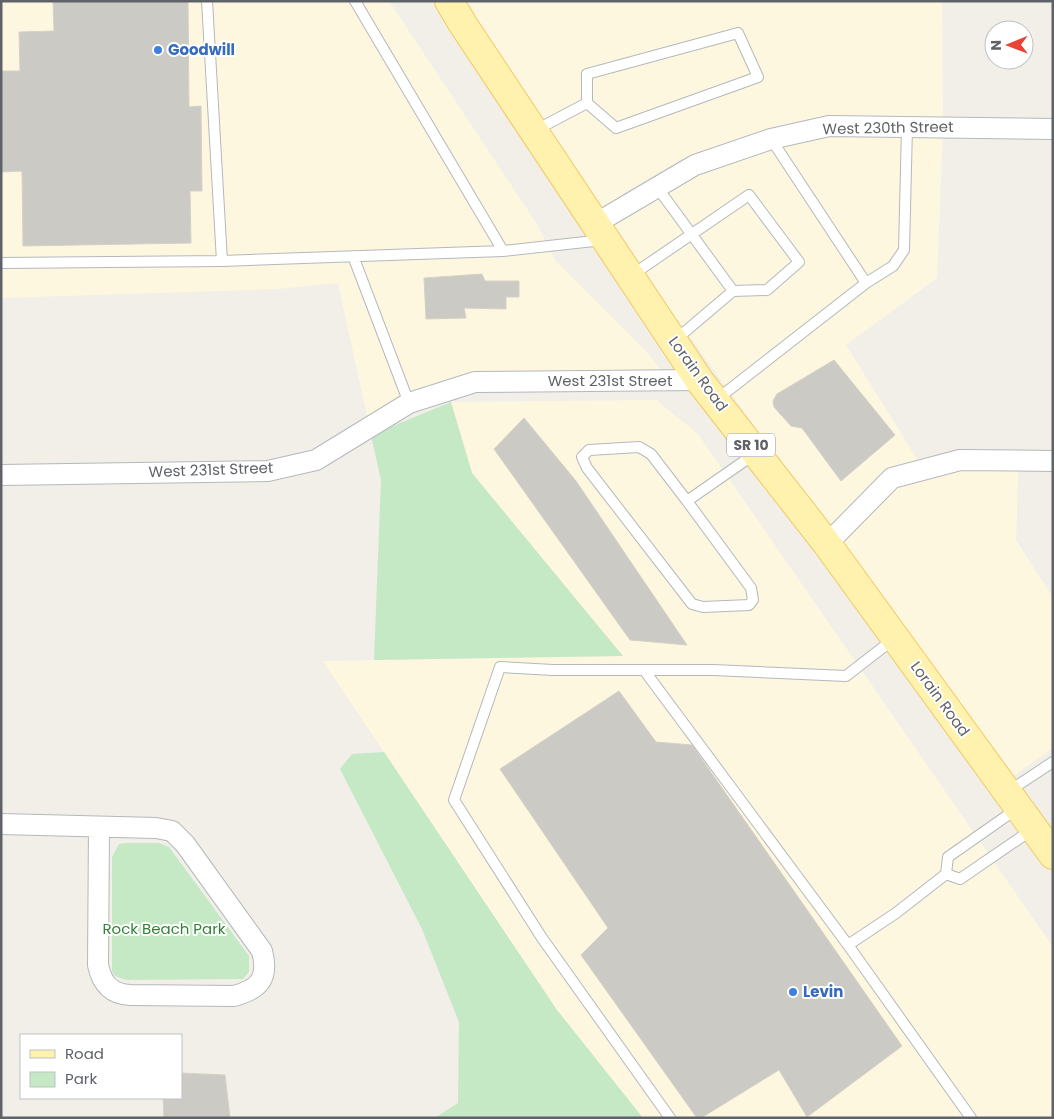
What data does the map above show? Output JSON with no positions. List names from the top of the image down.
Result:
{
  "streets": {
    "main road": ["Lorain Road", "SR 10"],
    "street": ["West 230th Street", "West 231st Street"]
  },
  "crossings": [
    ["West 230th Street", "Lorain Road"],
    ["Lorain Road", "West 231st Street"]
  ],
  "parks": ["Rock Beach Park"],
  "places": ["Goodwill", "Levin"],
  "legend": ["Road", "Park"],
  "north": "left"
}
